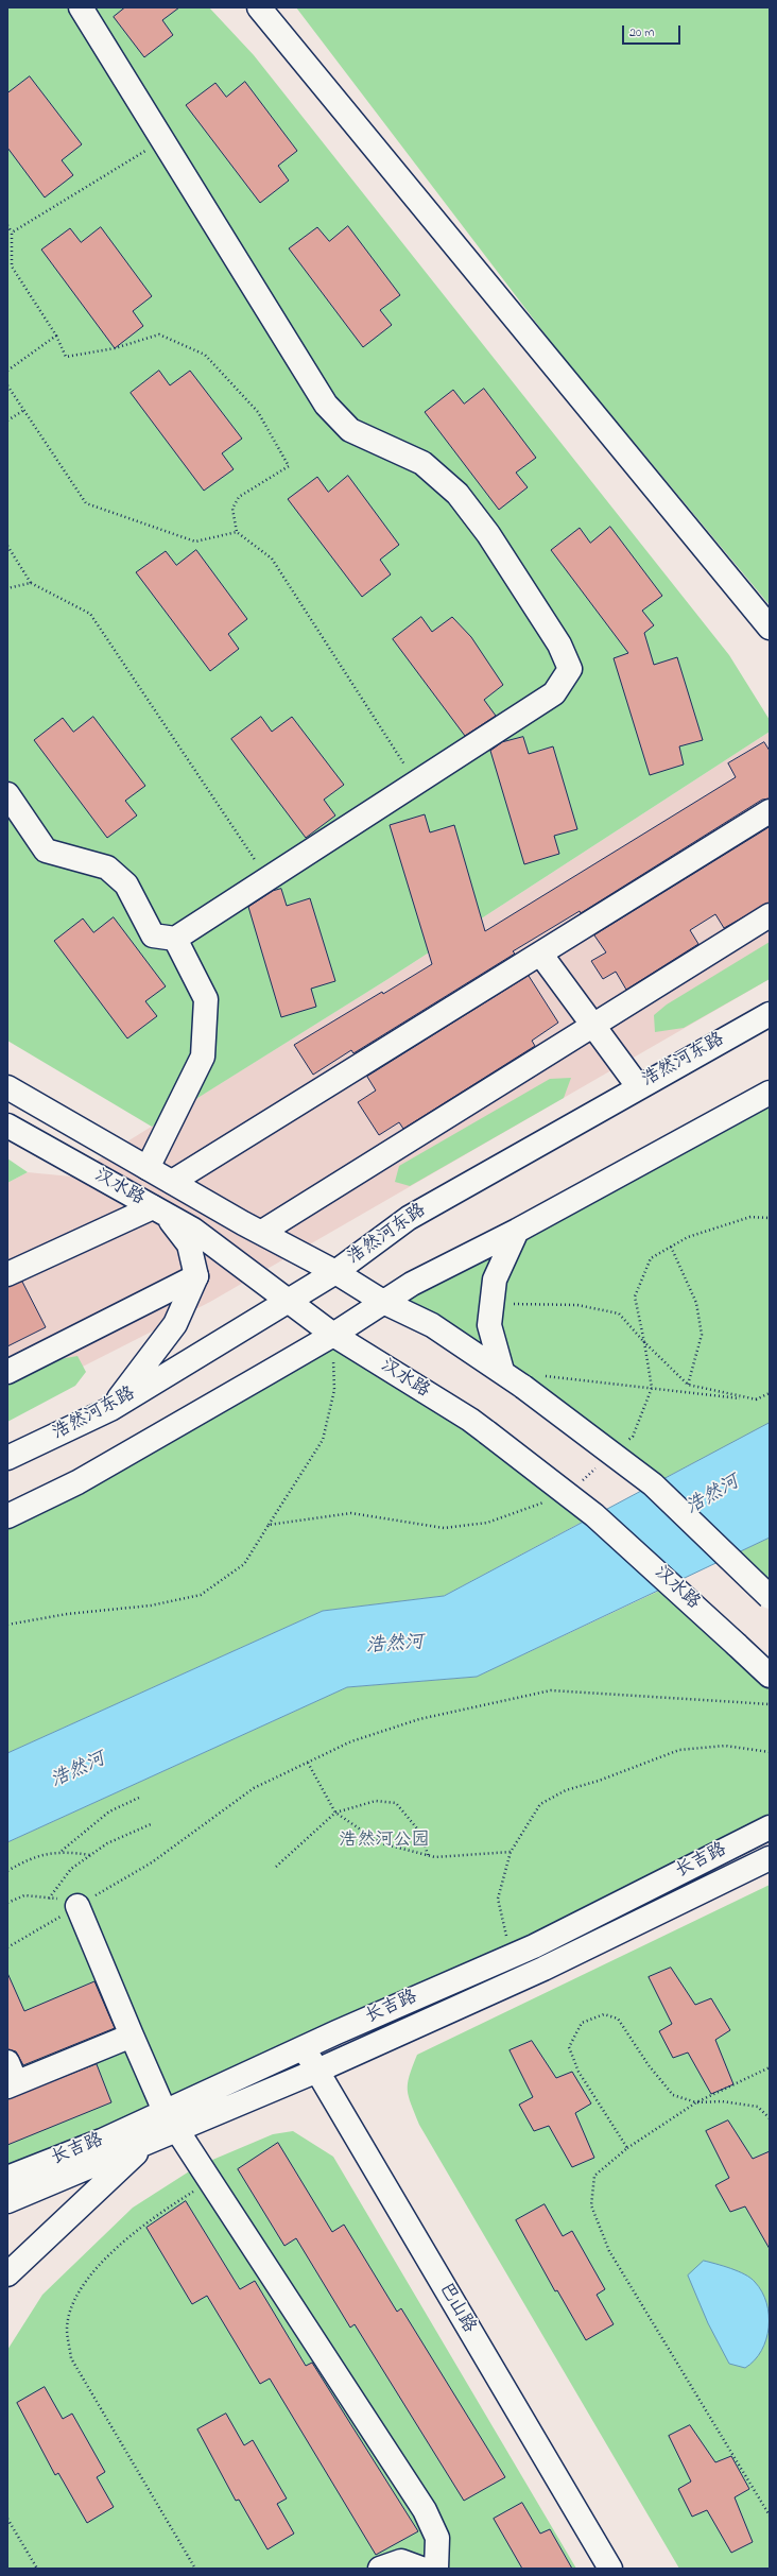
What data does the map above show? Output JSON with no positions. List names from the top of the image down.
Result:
{
  "streets": {
    "street": [
      "浩然河东路",
      "汉水路",
      "长吉路",
      "巴山路"
    ]
  },
  "crossings": [
    ["浩然河东路", "汉水路"],
    ["长吉路", "巴山路"]
  ],
  "water": ["浩然河"],
  "parks": ["浩然河公园"],
  "scale_bar": "20 m"
}
